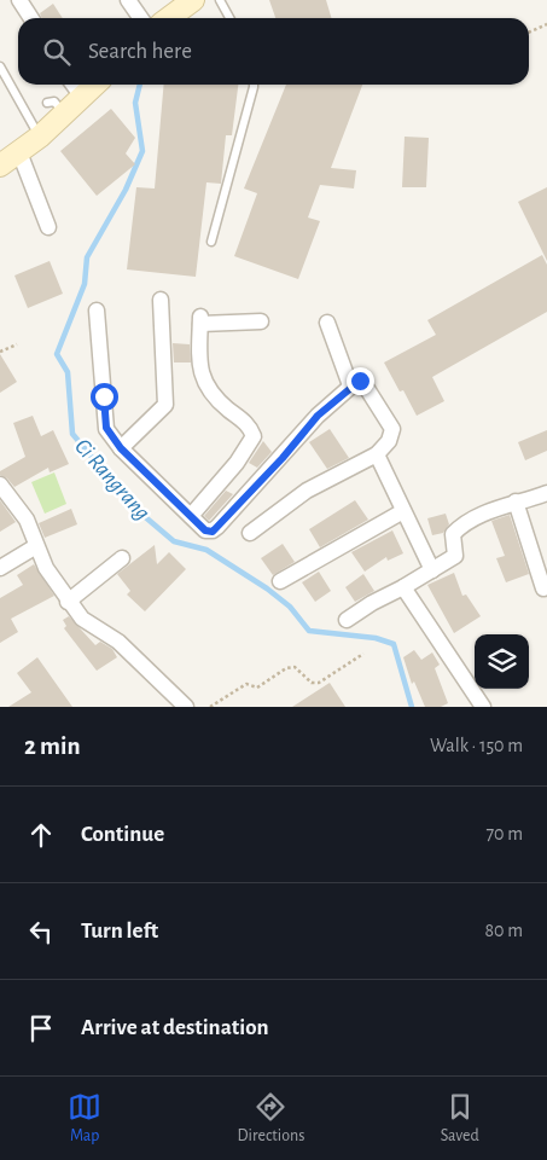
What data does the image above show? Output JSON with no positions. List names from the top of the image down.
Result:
{
  "water": ["Ci Rangrang"],
  "page": {
    "search": "Search here",
    "heading": ["2 min", "Walk · 150 m"],
    "list": [
      ["Continue", "70 m"],
      ["Turn left", "80 m"],
      "Arrive at destination"
    ],
    "nav": ["Map", "Directions", "Saved"]
  }
}
